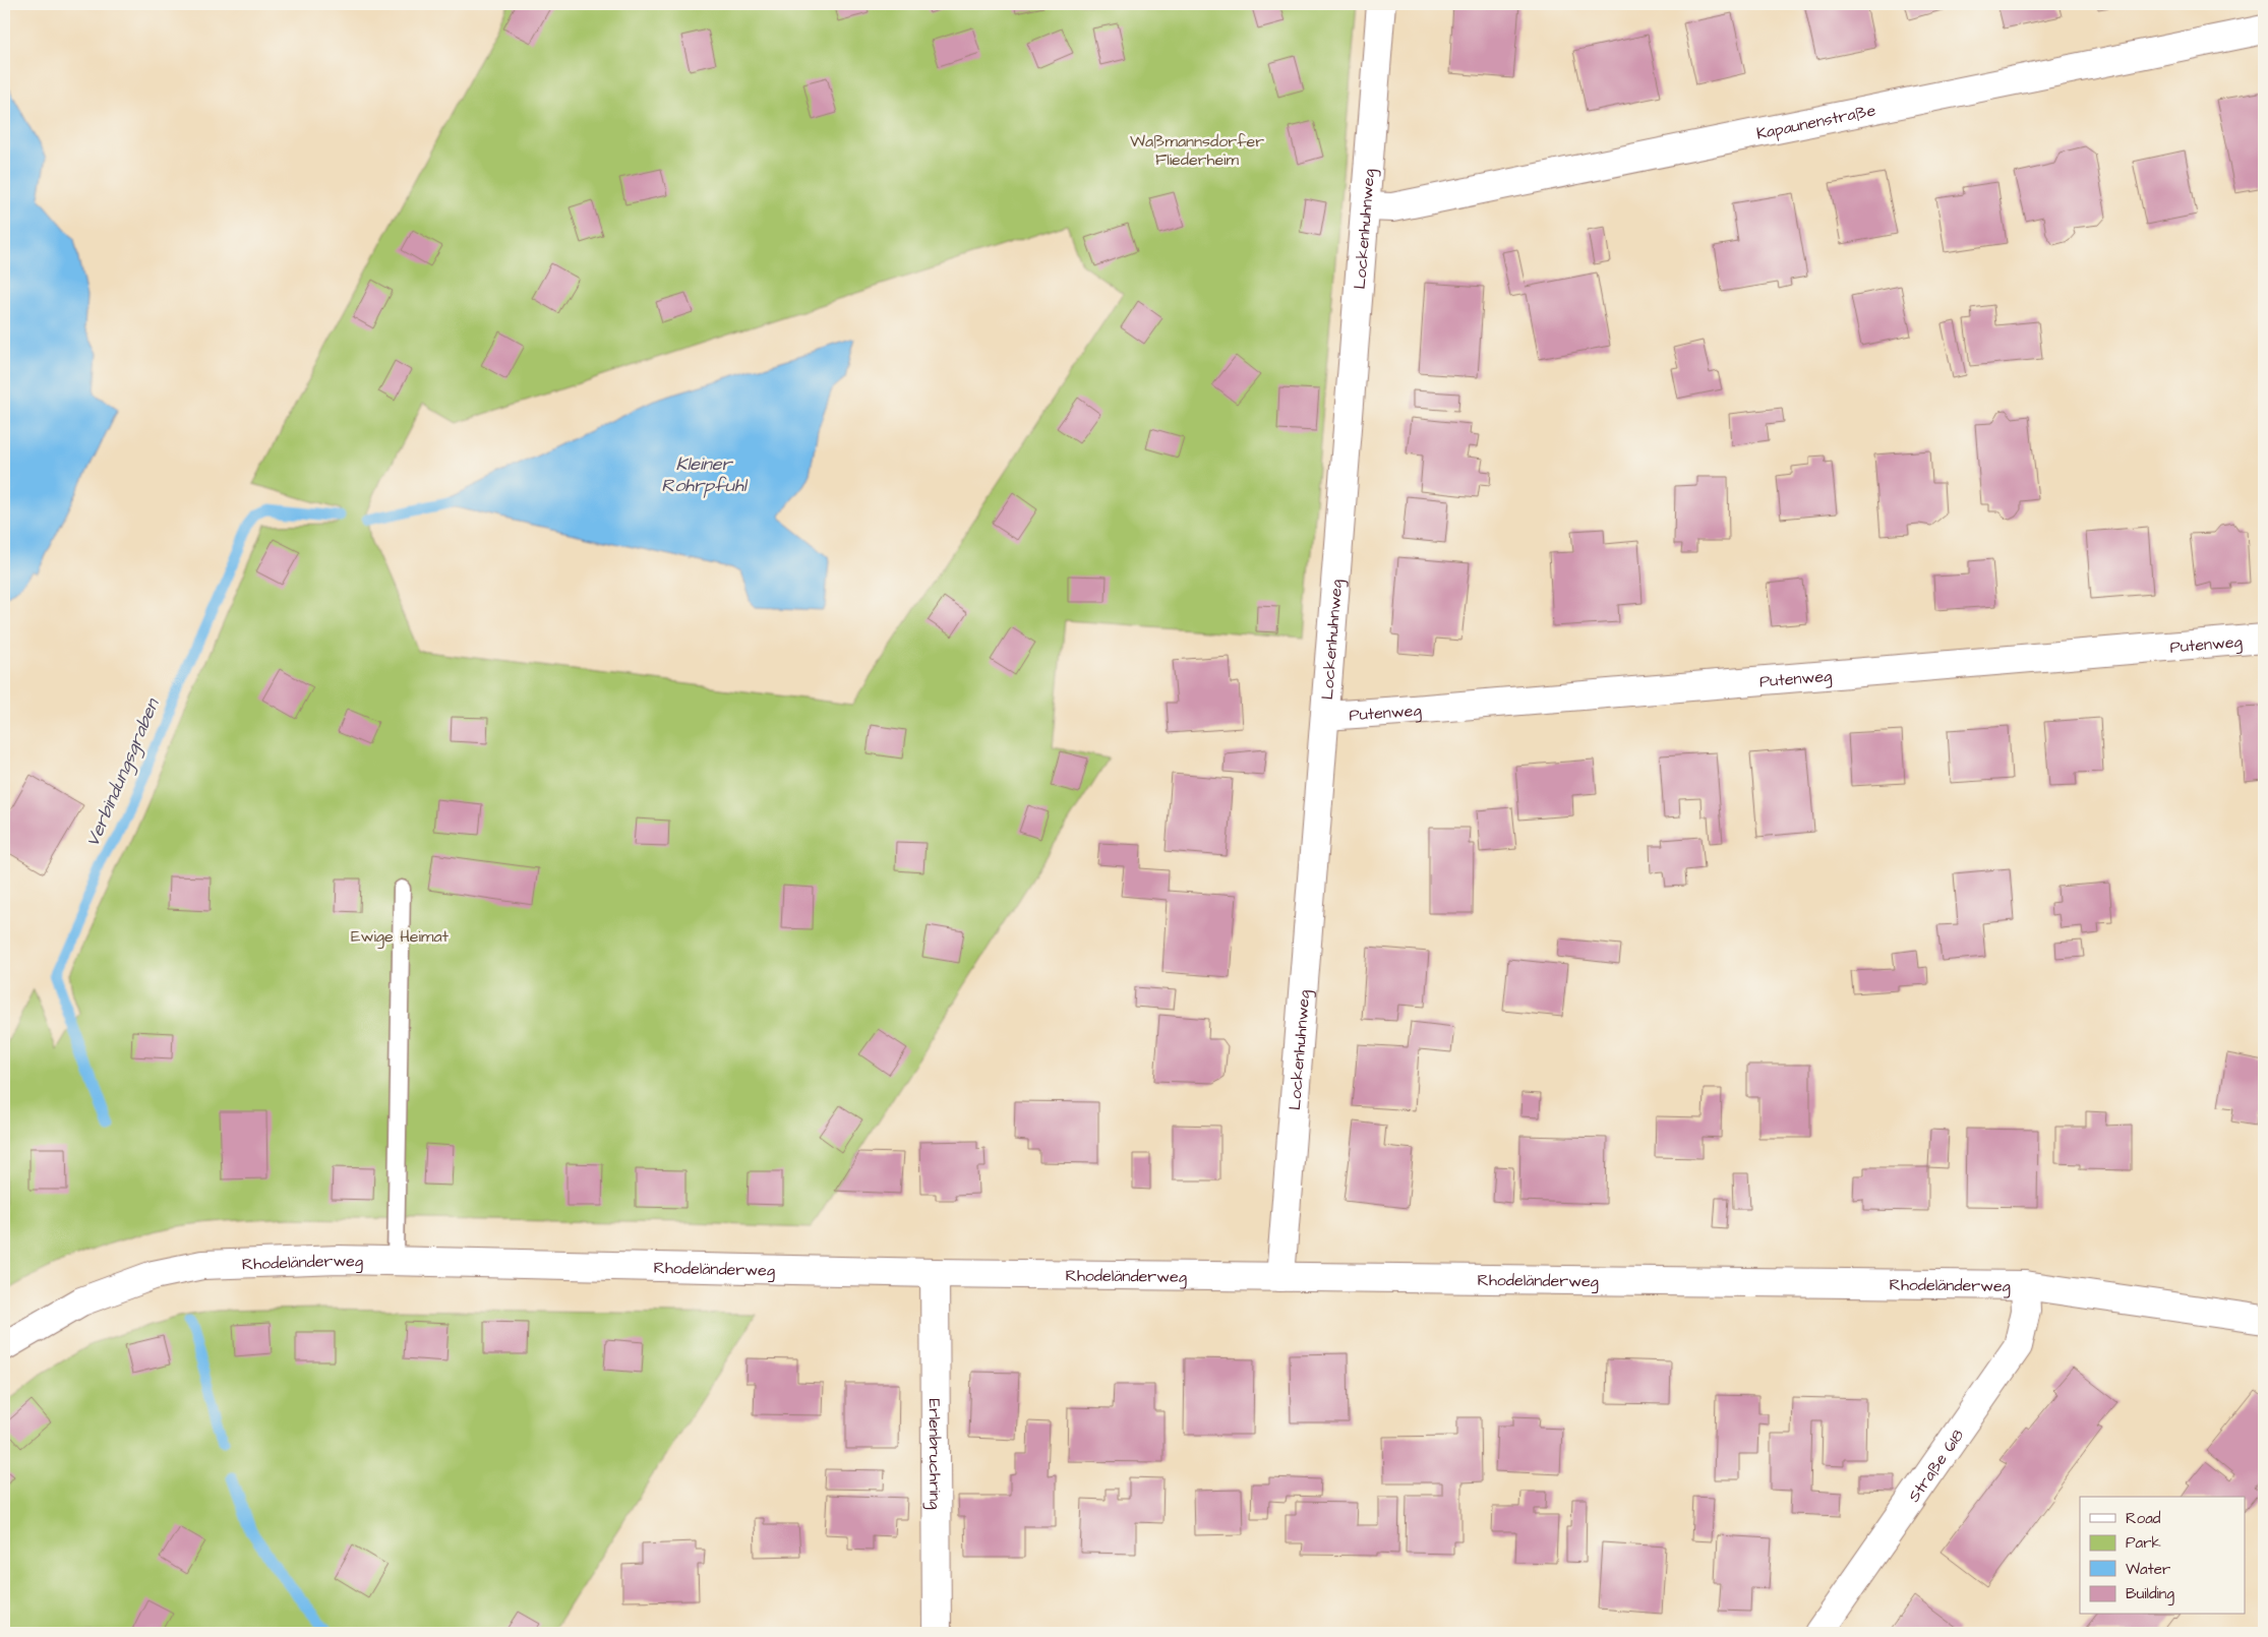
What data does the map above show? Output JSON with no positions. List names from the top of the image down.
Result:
{
  "streets": {
    "street": [
      "Kapaunenstraße",
      "Lockenhuhnweg",
      "Putenweg",
      "Rhodeländerweg",
      "Erlenbruchring",
      "Straße 618"
    ]
  },
  "crossings": [
    ["Kapaunenstraße", "Lockenhuhnweg"],
    ["Lockenhuhnweg", "Putenweg"],
    ["Lockenhuhnweg", "Rhodeländerweg"],
    ["Rhodeländerweg", "Erlenbruchring"],
    ["Rhodeländerweg", "Straße 618"]
  ],
  "water": ["Kleiner Rohrpfuhl", "Verbindungsgraben"],
  "parks": ["Waßmannsdorfer Fliederheim", "Ewige Heimat"],
  "legend": [
    "Road",
    "Park",
    "Water",
    "Building"
  ]
}
